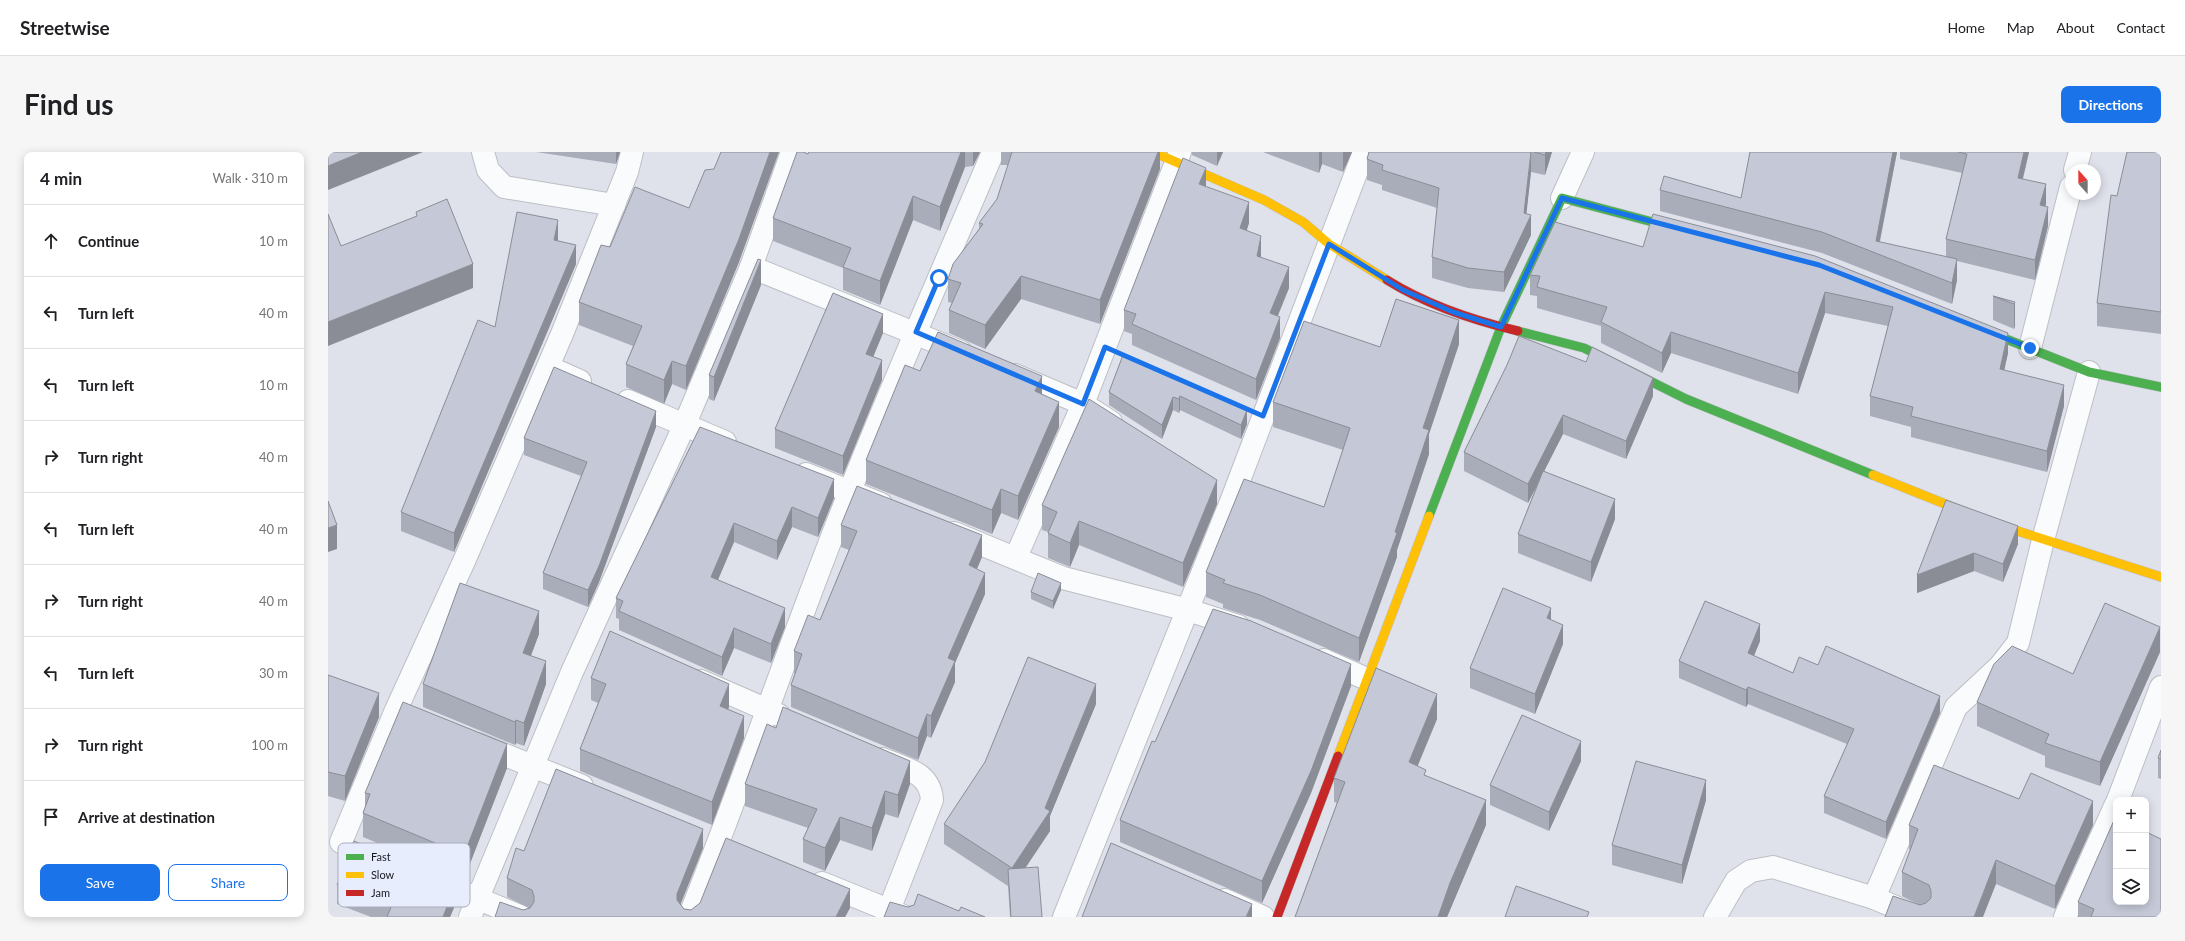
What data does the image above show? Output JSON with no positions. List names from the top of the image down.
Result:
{
  "legend": ["Fast", "Slow", "Jam"],
  "north": "top",
  "page": {
    "header": "Streetwise",
    "nav": [
      "Home",
      "Map",
      "About",
      "Contact"
    ],
    "buttons": [
      "Directions",
      ["Save", "Share"]
    ],
    "title": "Find us",
    "heading": ["4 min", "Walk · 310 m"],
    "list": [
      ["Continue", "10 m"],
      ["Turn left", "40 m"],
      ["Turn left", "10 m"],
      ["Turn right", "40 m"],
      ["Turn left", "40 m"],
      ["Turn right", "40 m"],
      ["Turn left", "30 m"],
      ["Turn right", "100 m"],
      "Arrive at destination"
    ],
    "map_buttons": ["+", "−"]
  }
}
